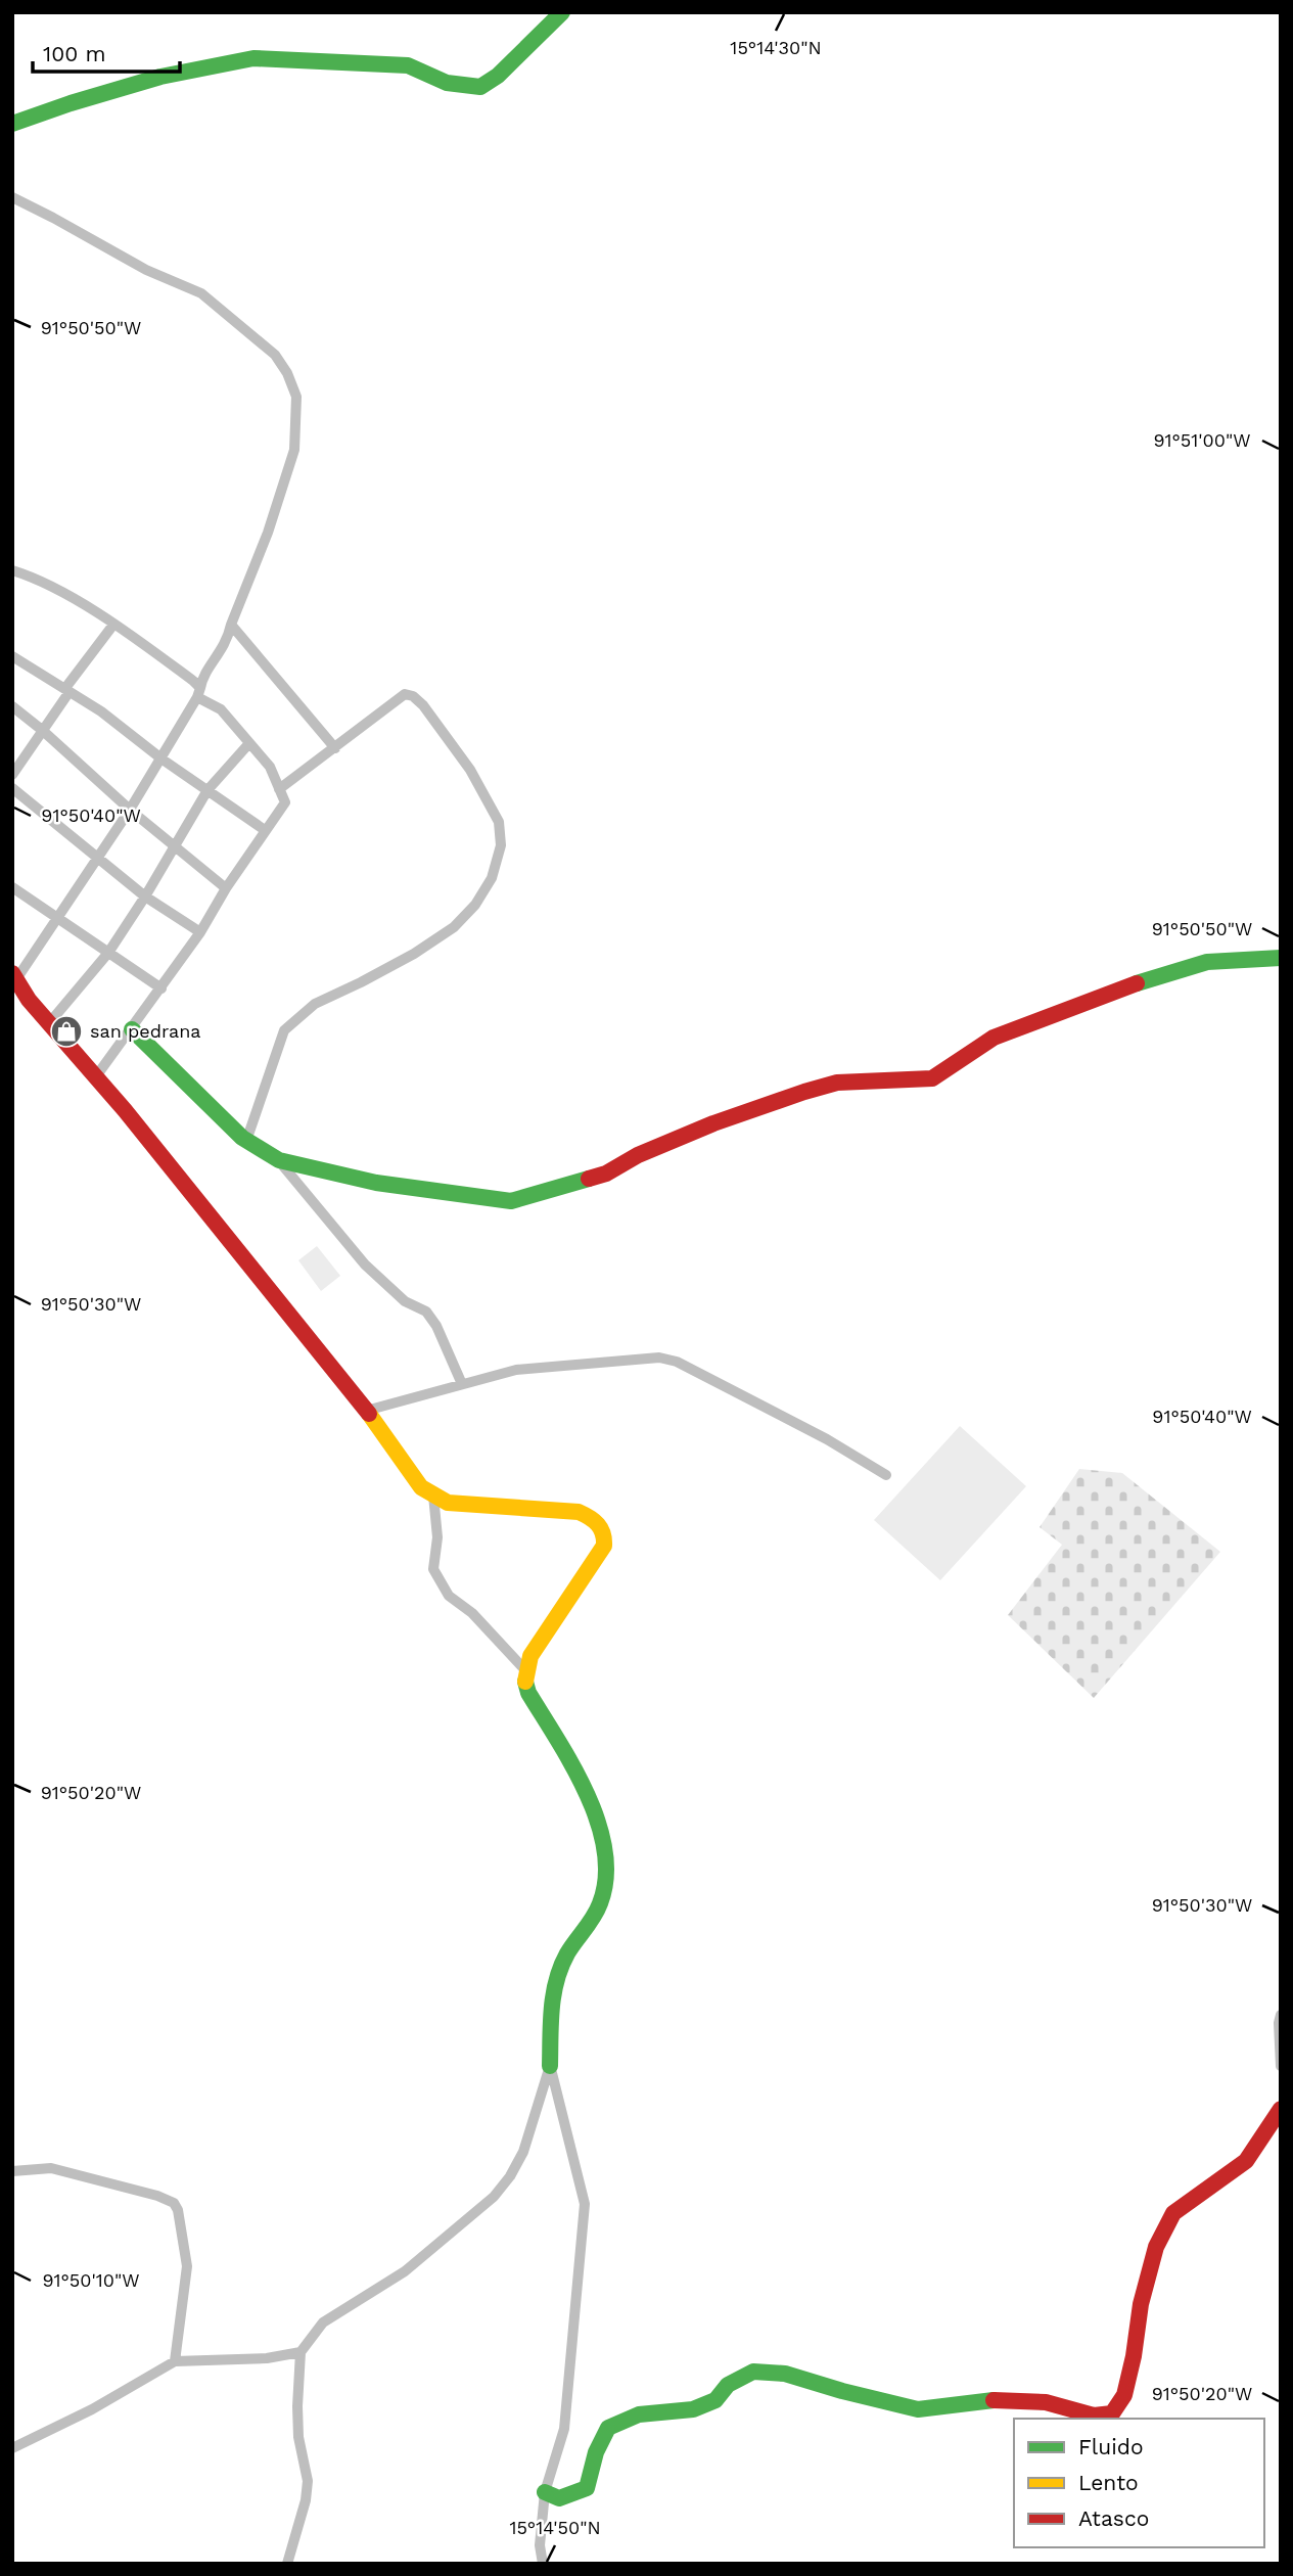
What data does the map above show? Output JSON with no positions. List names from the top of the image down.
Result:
{
  "places": {
    "shop": ["san pedrana"]
  },
  "legend": ["Fluido", "Lento", "Atasco"],
  "scale_bar": "100 m",
  "coordinates": [
    "15°14'30\"N",
    "91°50'50\"W",
    "91°51'00\"W",
    "91°50'40\"W",
    "91°50'30\"W",
    "91°50'20\"W",
    "91°50'10\"W",
    "15°14'50\"N"
  ]
}
